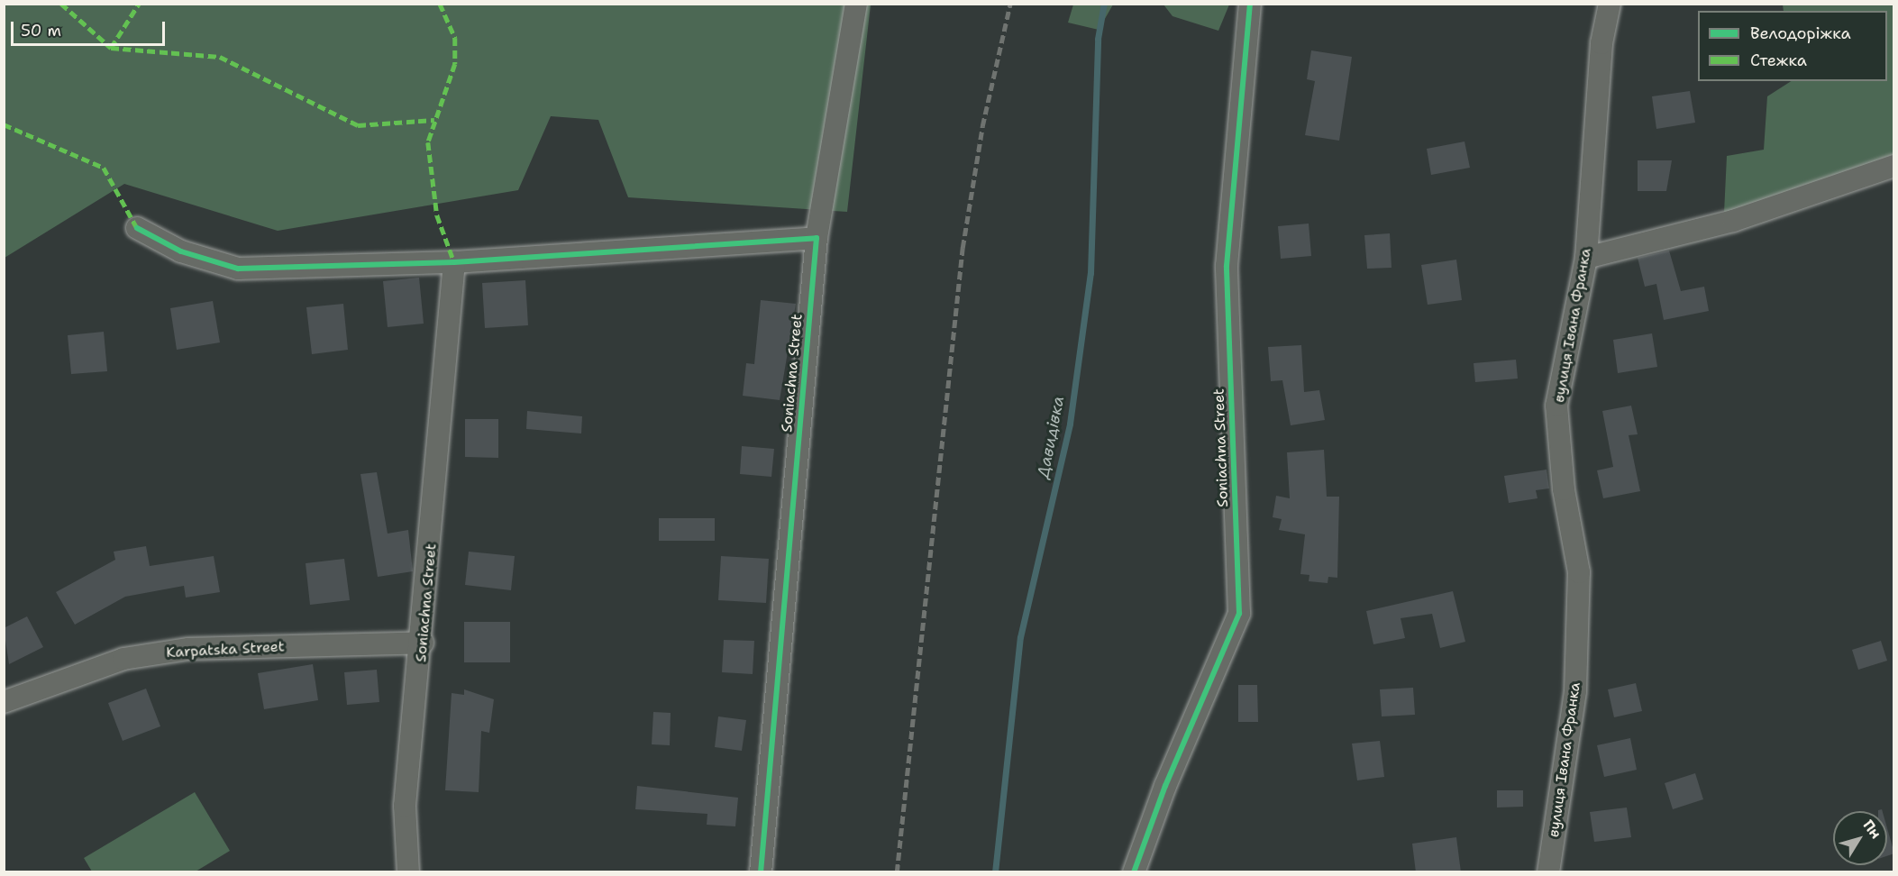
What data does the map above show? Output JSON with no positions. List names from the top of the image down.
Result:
{
  "streets": {
    "street": ["вулиця Івана Франка", "Soniachna Street", "Karpatska Street"]
  },
  "crossings": [
    ["Soniachna Street", "Karpatska Street"]
  ],
  "water": ["Давидівка"],
  "legend": ["Велодоріжка", "Стежка"],
  "scale_bar": "50 m",
  "north": "top right"
}
